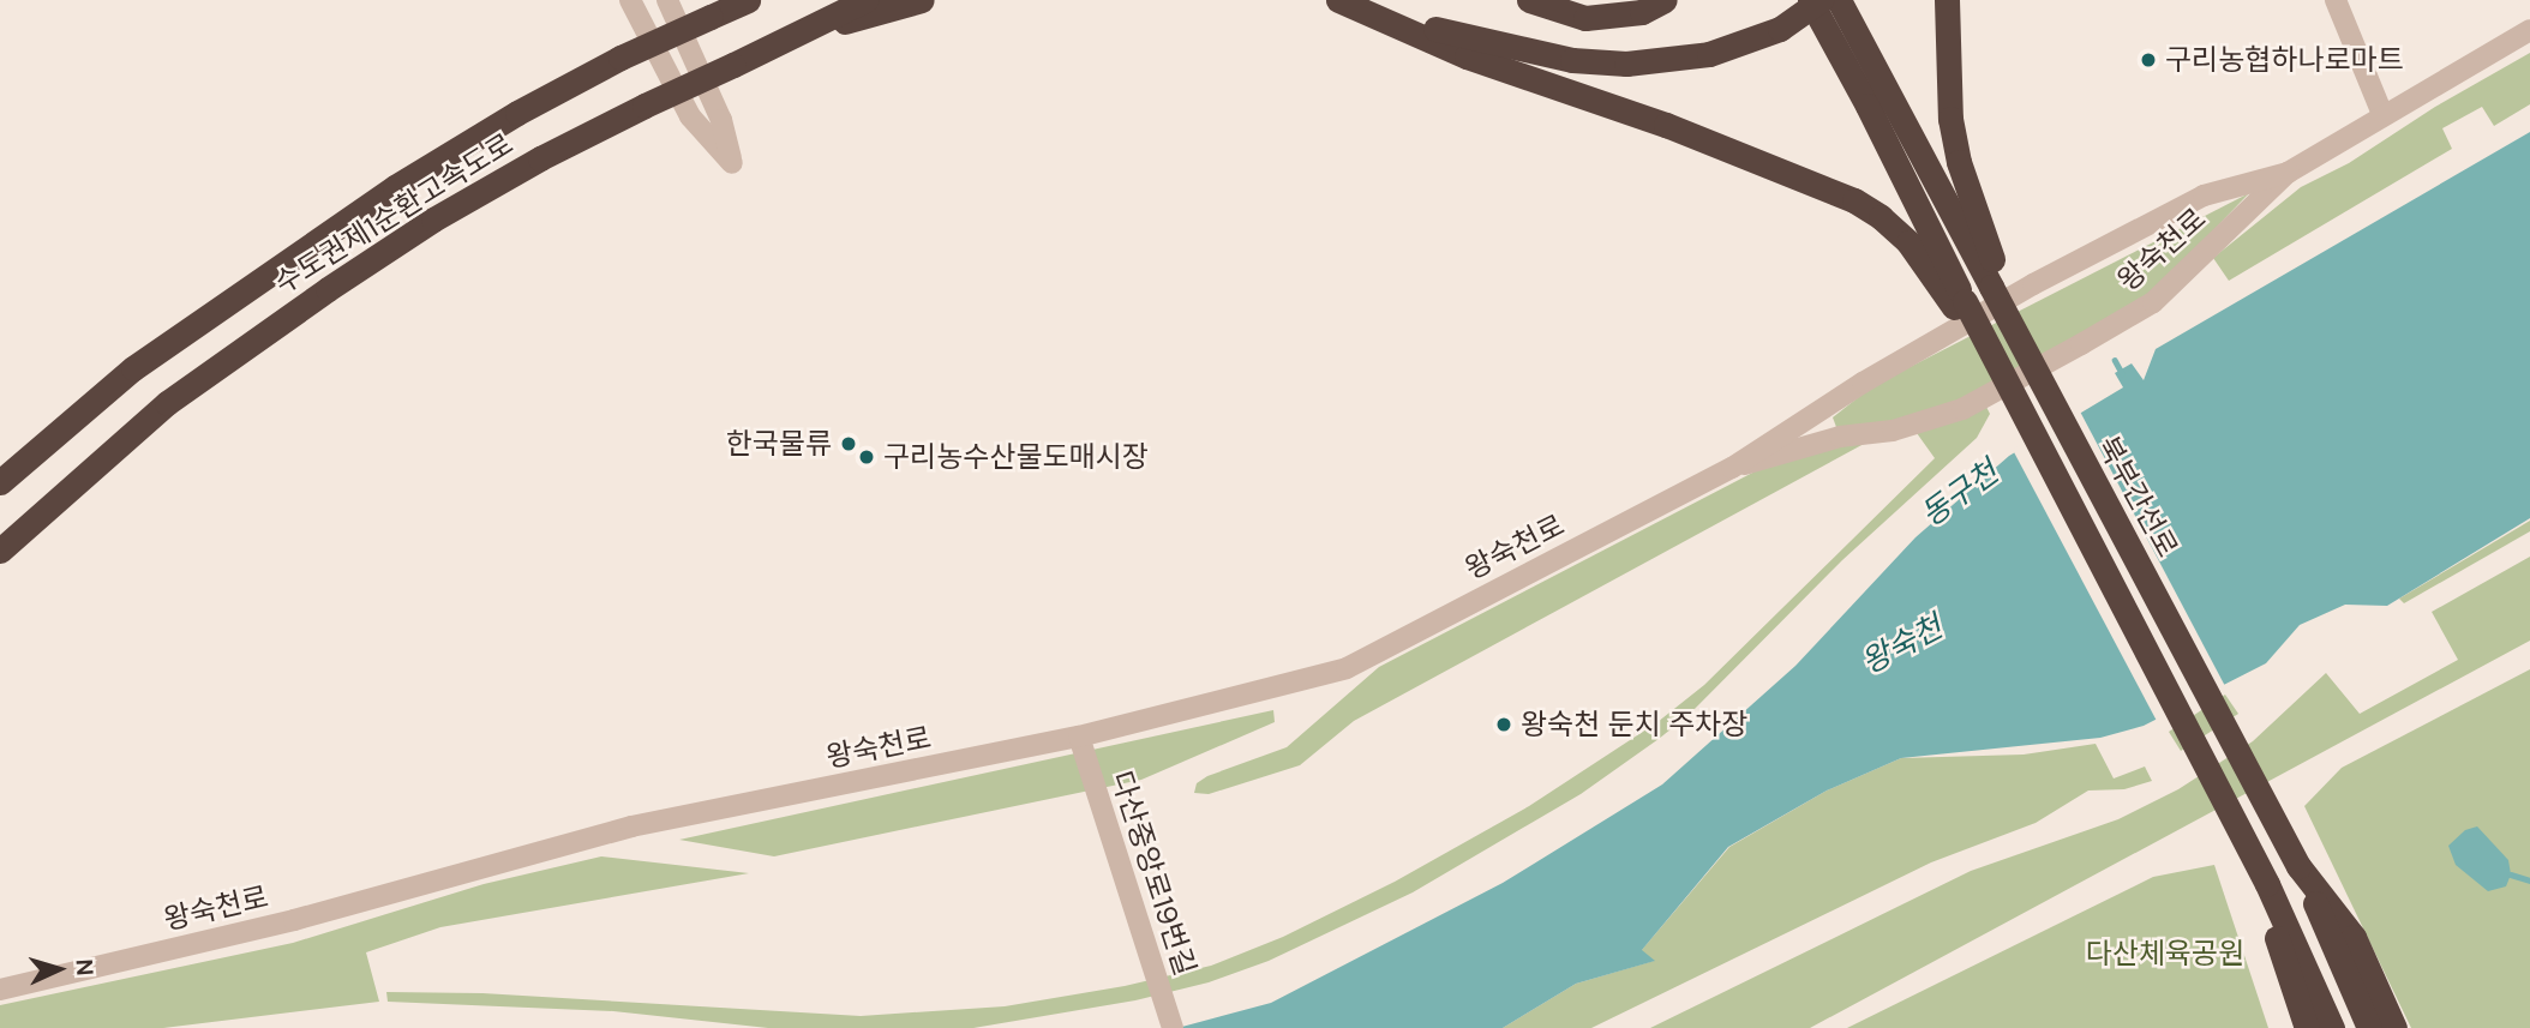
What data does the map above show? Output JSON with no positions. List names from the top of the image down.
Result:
{
  "streets": {
    "highway": ["수도권제1순환고속도로", "북부간선로"],
    "street": ["왕숙천로", "다산중앙로19번길"]
  },
  "crossings": [
    ["왕숙천로", "다산중앙로19번길"]
  ],
  "water": ["동구천", "왕숙천"],
  "parks": ["다산체육공원"],
  "places": [
    "구리농협하나로마트",
    "한국물류",
    "구리농수산물도매시장",
    "왕숙천 둔치 주차장"
  ],
  "north": "right"
}
